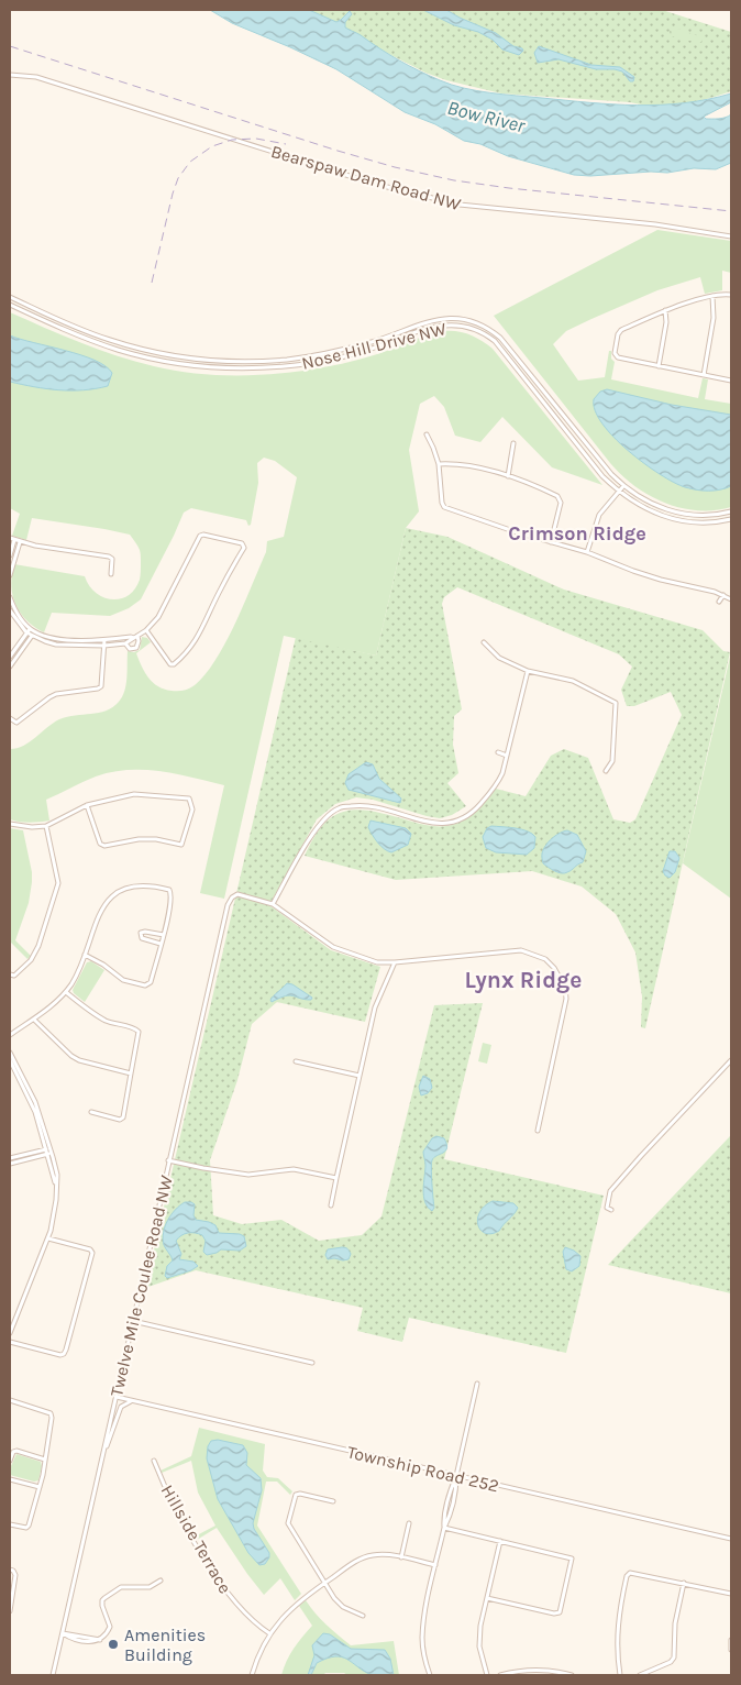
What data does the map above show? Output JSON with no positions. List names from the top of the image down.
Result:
{
  "streets": {
    "street": [
      "Bearspaw Dam Road NW",
      "Nose Hill Drive NW",
      "Twelve Mile Coulee Road NW",
      "Township Road 252",
      "Hillside Terrace"
    ]
  },
  "crossings": [
    ["Twelve Mile Coulee Road NW", "Township Road 252"]
  ],
  "districts": ["Crimson Ridge", "Lynx Ridge"],
  "water": ["Bow River"],
  "places": ["Amenities Building"]
}
